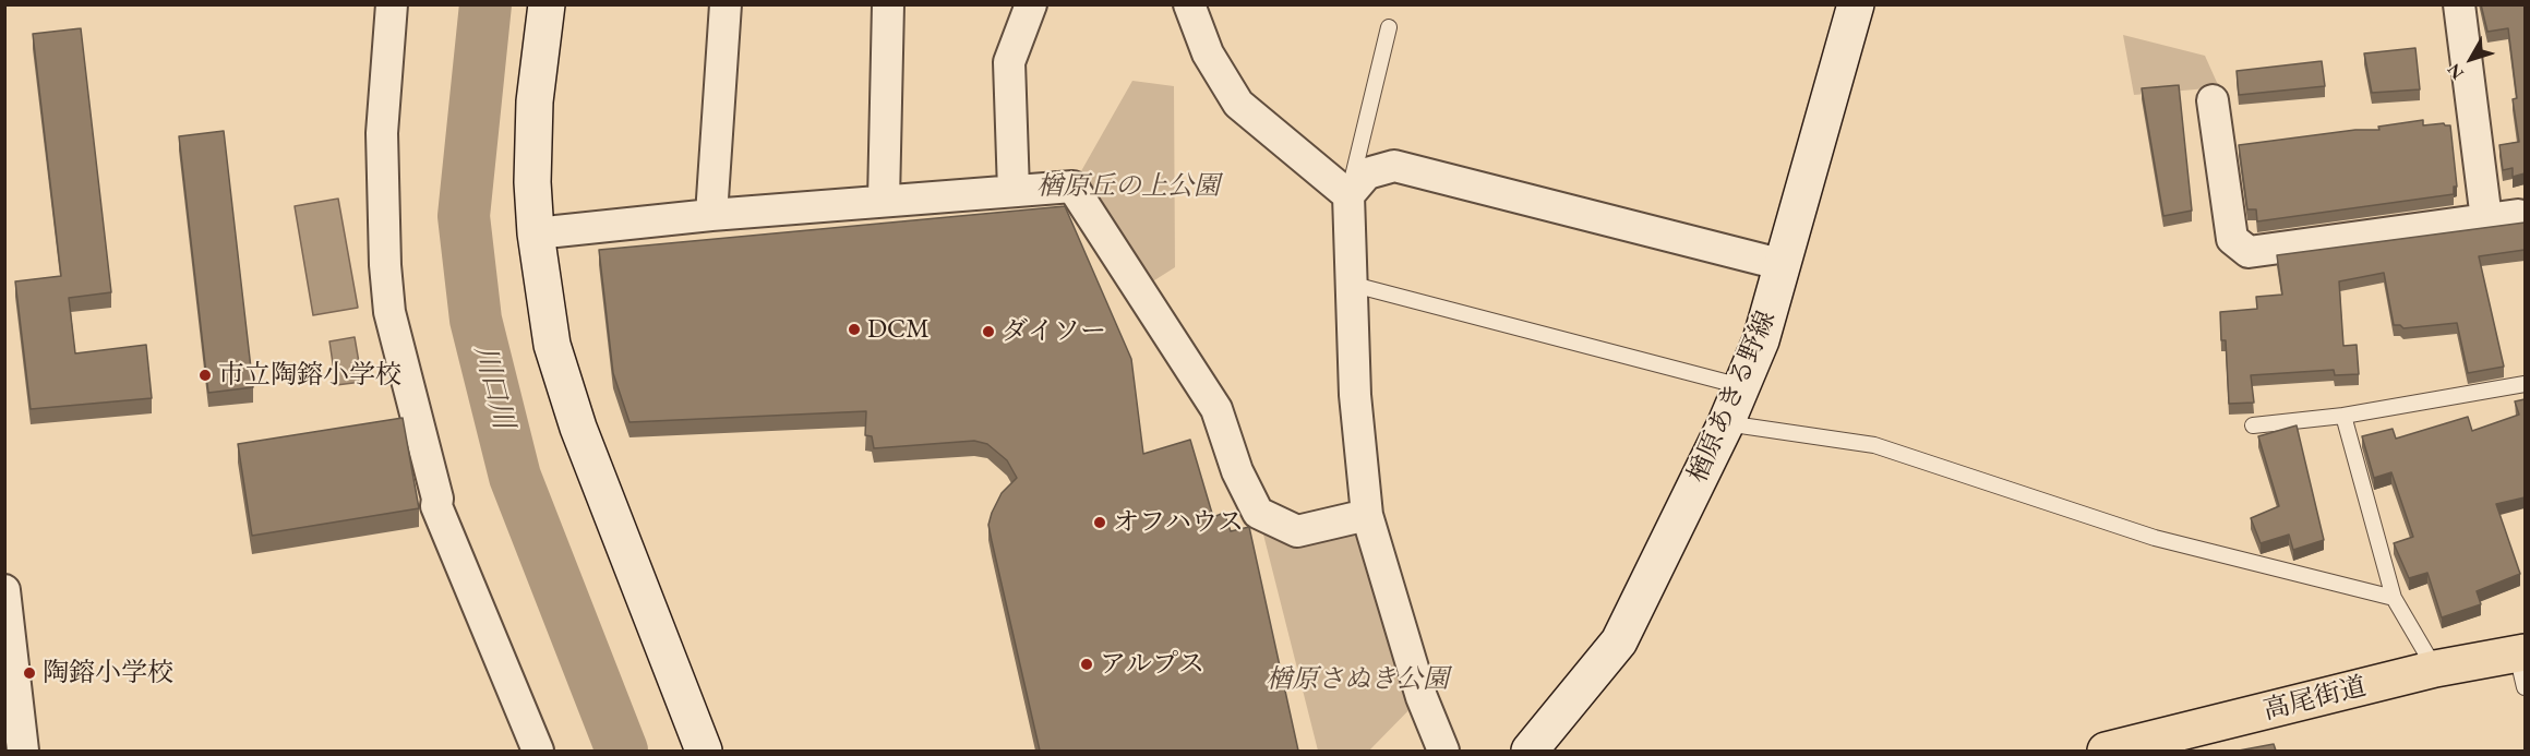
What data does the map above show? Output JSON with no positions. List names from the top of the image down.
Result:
{
  "streets": {
    "main road": ["楢原あきる野線", "高尾街道"]
  },
  "water": ["川口川"],
  "parks": ["楢原丘の上公園", "楢原さぬき公園"],
  "places": [
    "DCM",
    "ダイソー",
    "市立陶鎔小学校",
    "オフハウス",
    "アルプス",
    "陶鎔小学校"
  ],
  "north": "bottom left"
}
